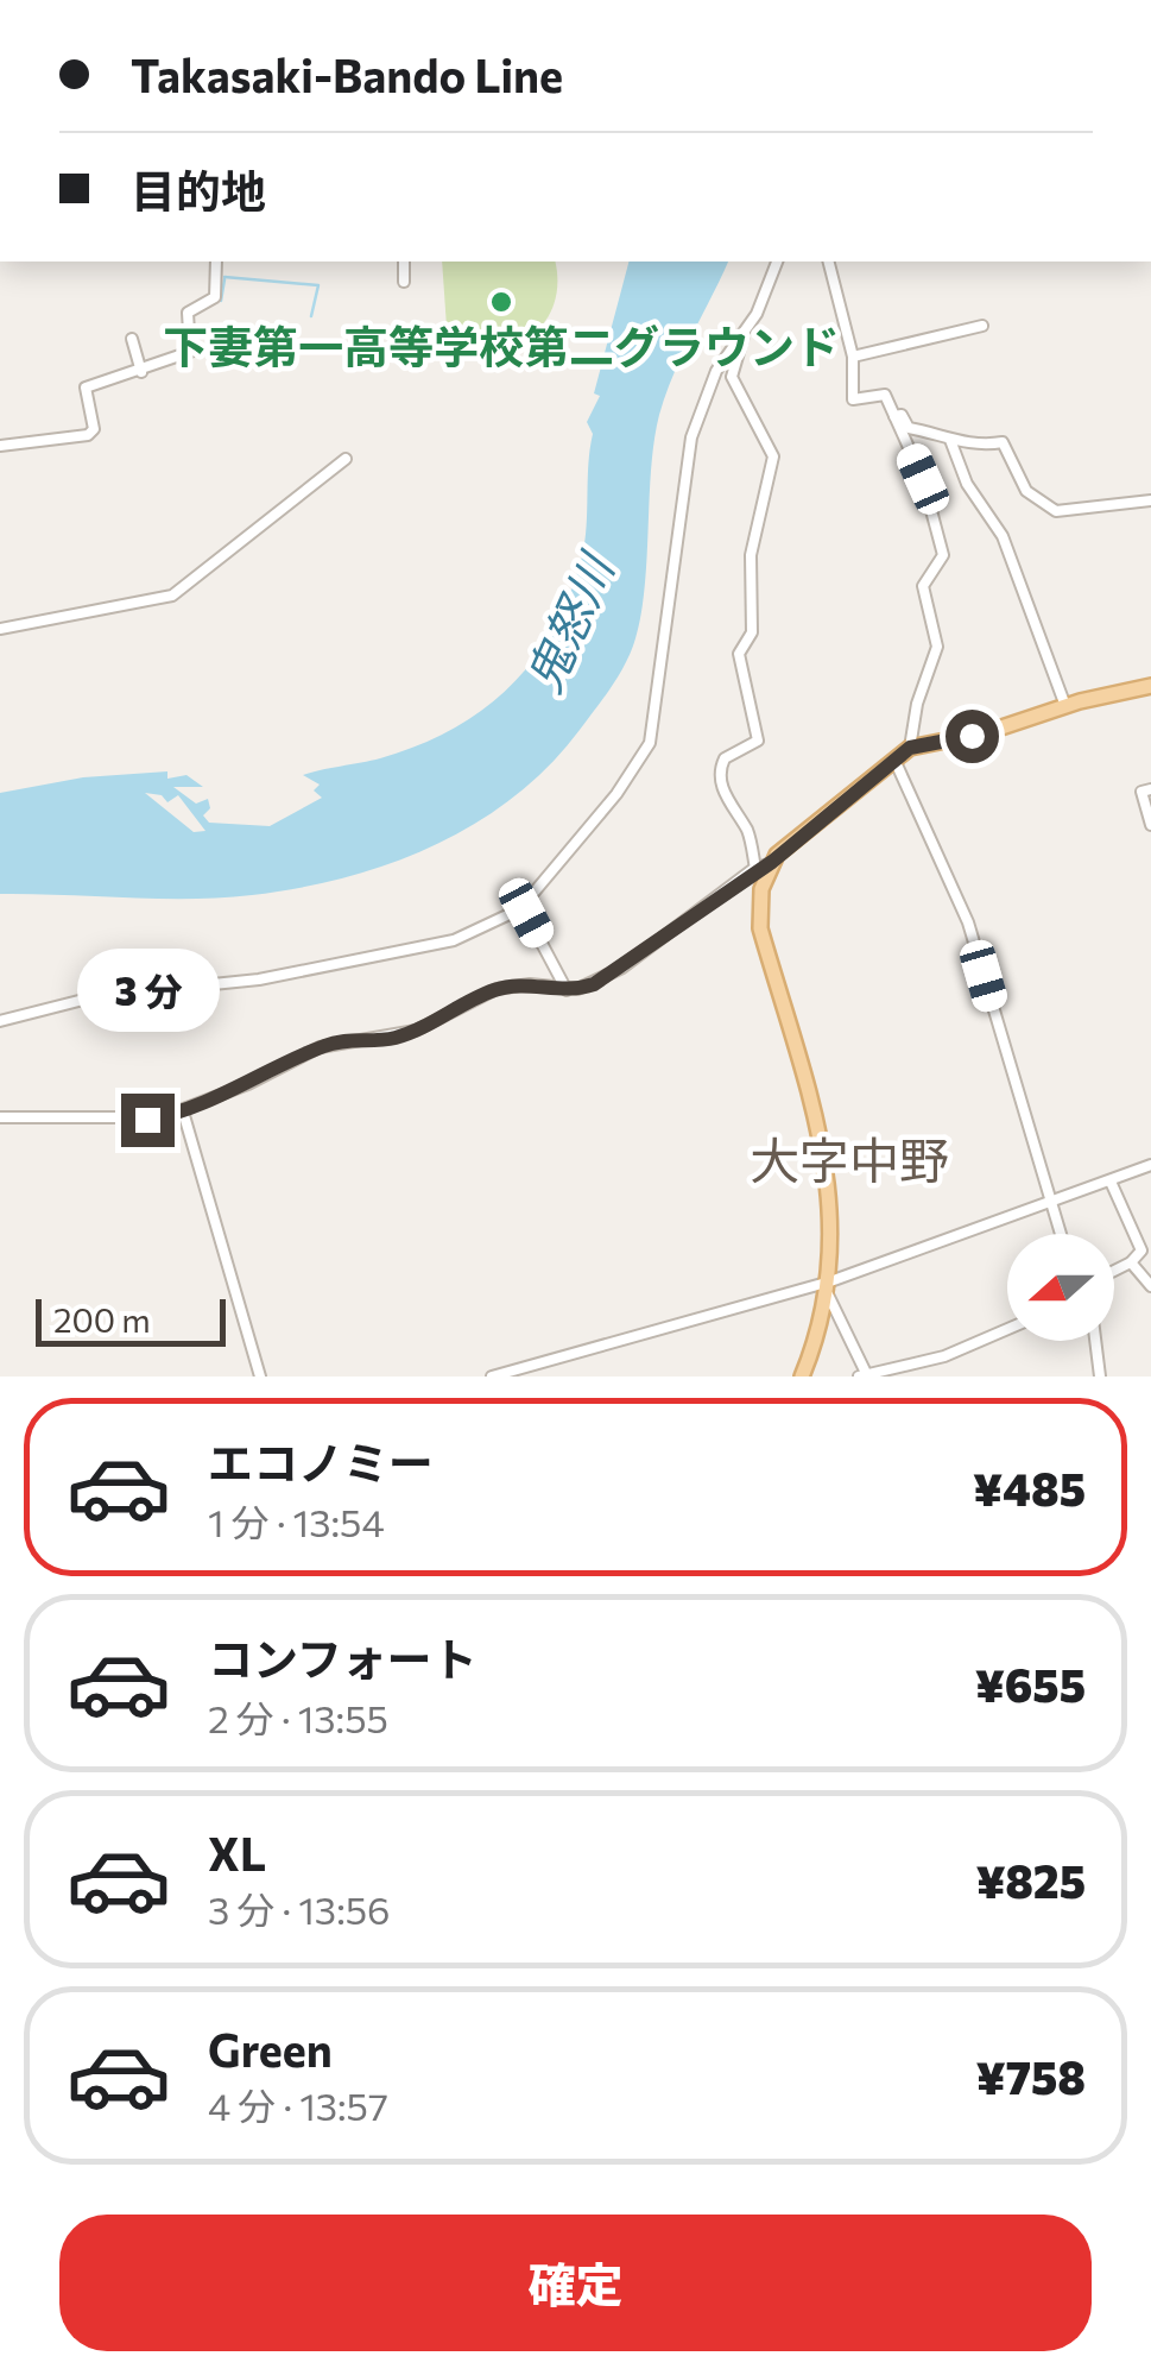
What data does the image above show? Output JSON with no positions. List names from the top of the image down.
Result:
{
  "districts": ["大字中野"],
  "water": ["鬼怒川"],
  "places": ["下妻第一高等学校第二グラウンド"],
  "scale_bar": "200 m",
  "north": "left",
  "page": {
    "banner": ["Takasaki-Bando Line", "目的地"],
    "bubble": "3 分",
    "scale": "200 m",
    "list": [
      {
        "name": "エコノミー",
        "note": "1 分 · 13:54",
        "value": "¥485"
      },
      {
        "name": "コンフォート",
        "note": "2 分 · 13:55",
        "value": "¥655"
      },
      {
        "name": "XL",
        "note": "3 分 · 13:56",
        "value": "¥825"
      },
      {
        "name": "Green",
        "note": "4 分 · 13:57",
        "value": "¥758"
      }
    ],
    "buttons": "確定"
  }
}
